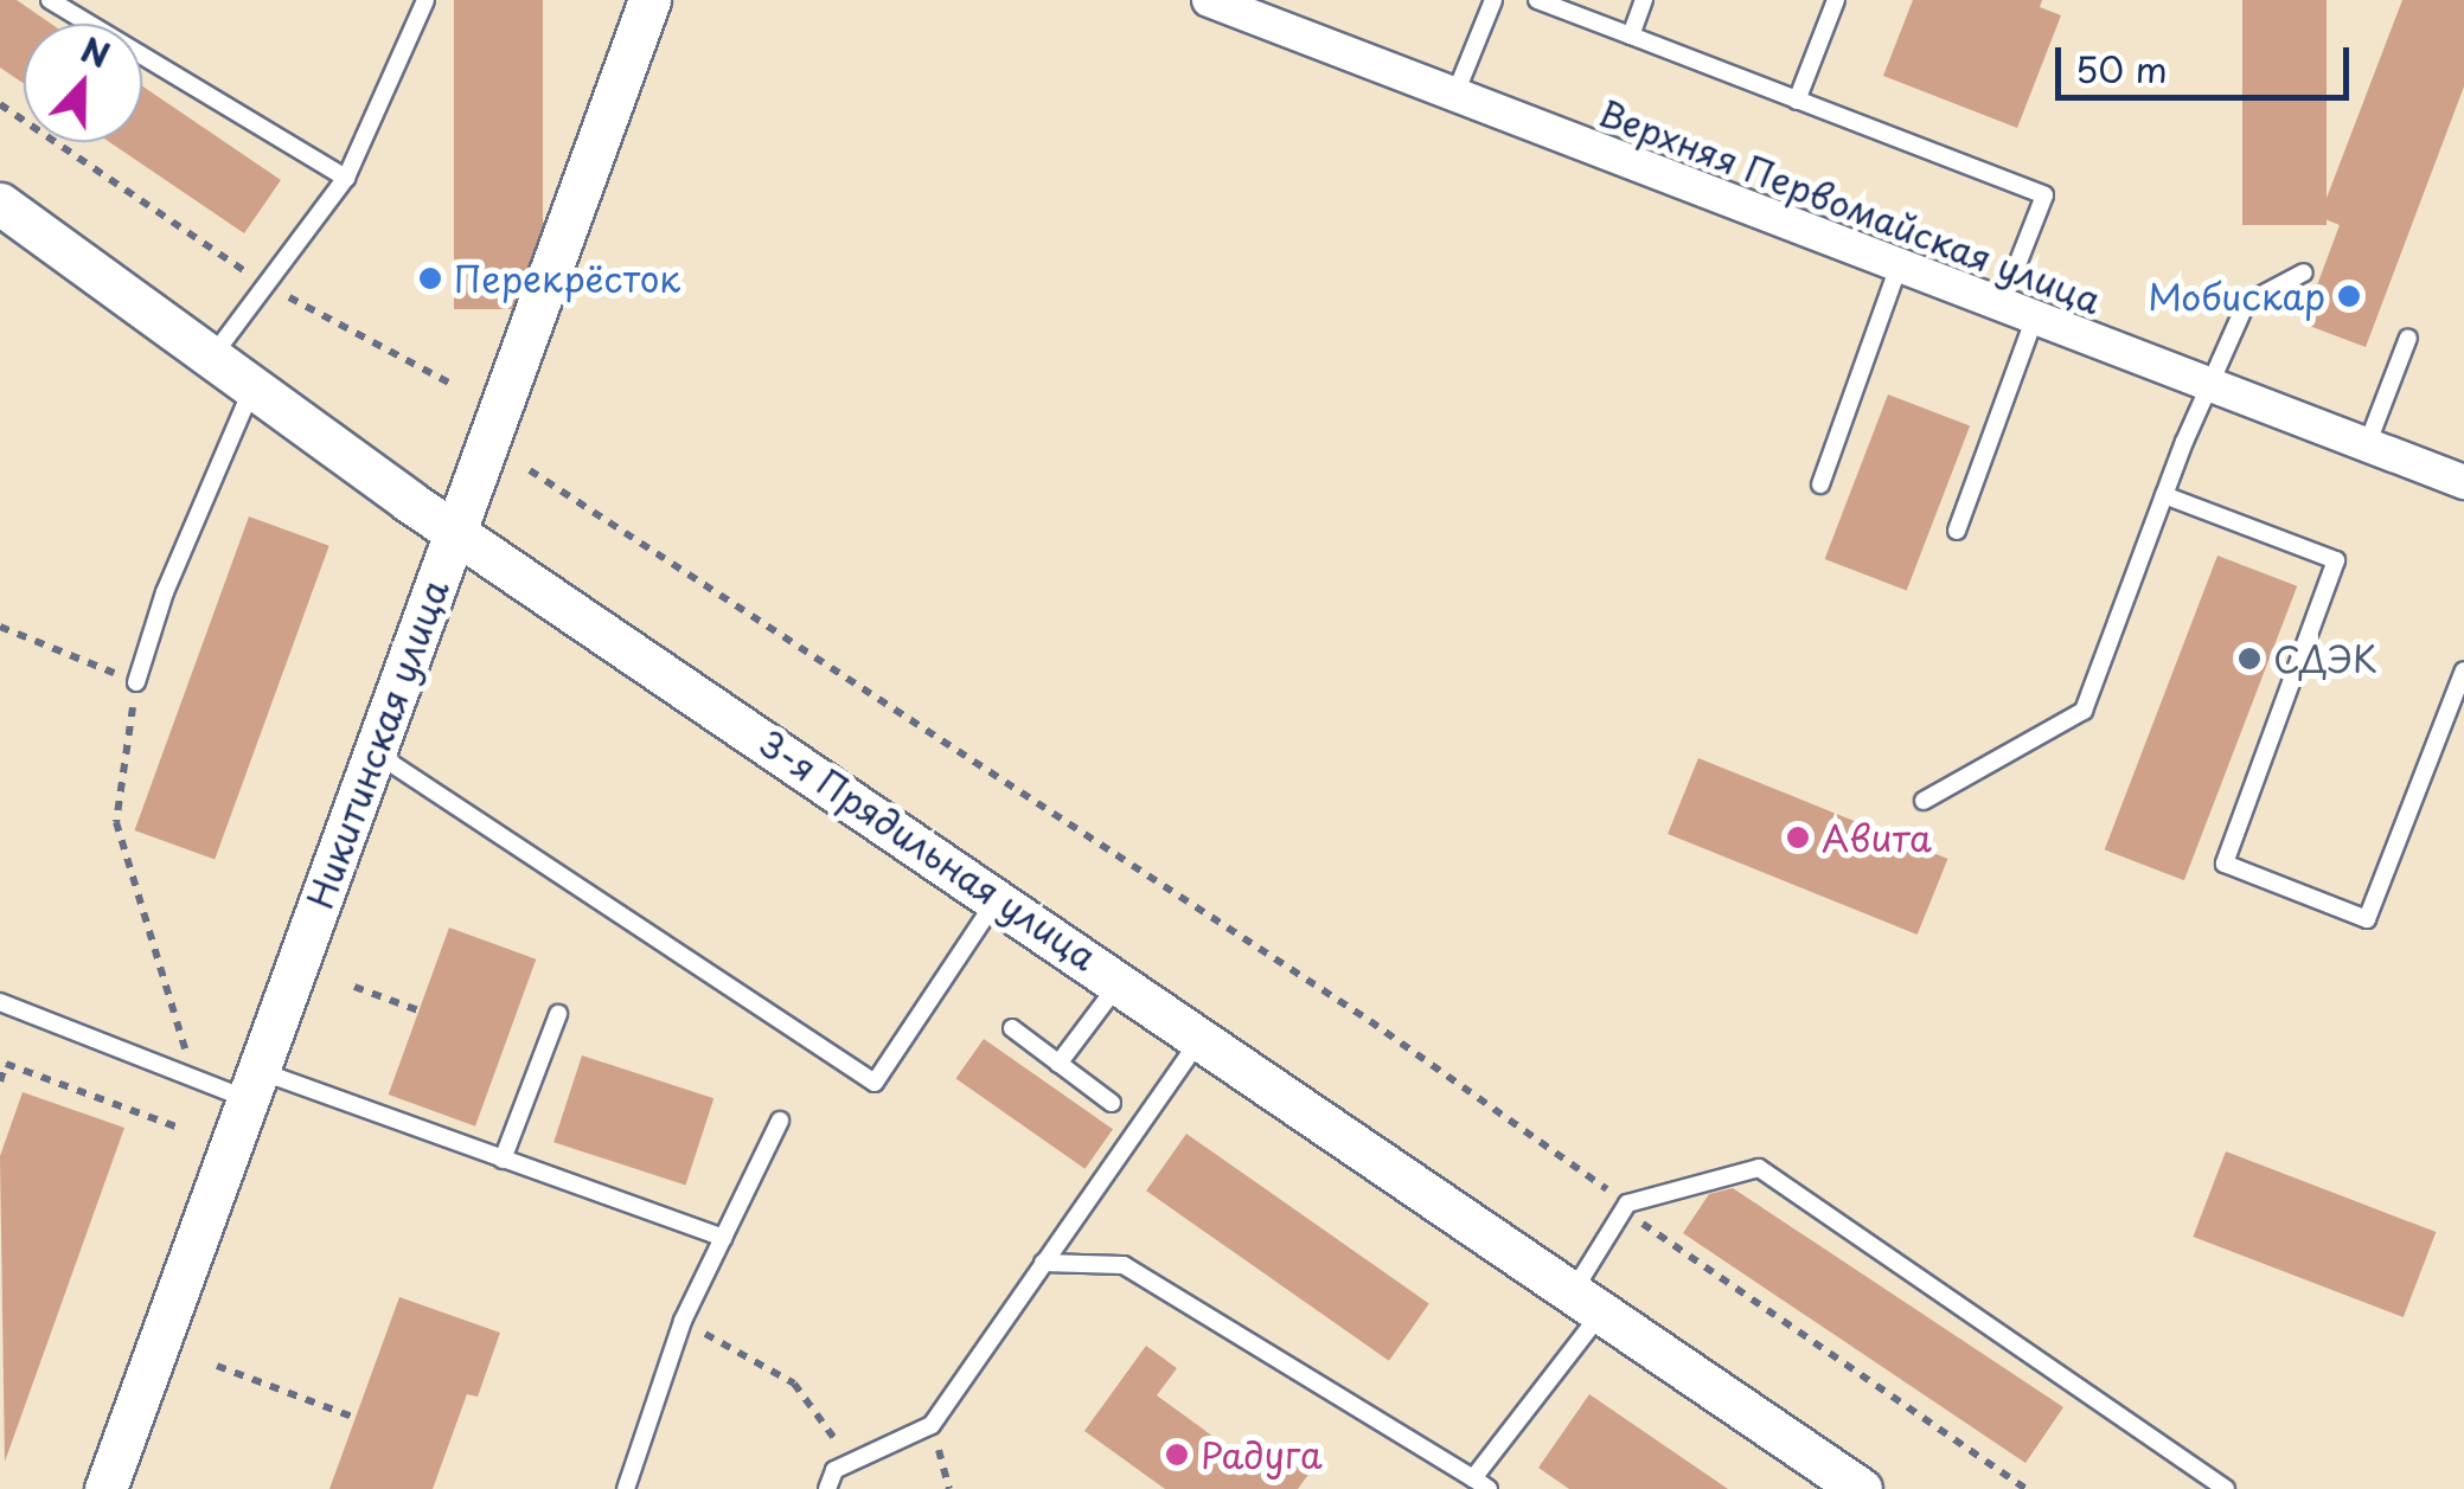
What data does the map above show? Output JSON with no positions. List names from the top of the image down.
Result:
{
  "streets": {
    "street": ["Верхняя Первомайская улица", "Никитинская улица", "3-я Прядильная улица"]
  },
  "crossings": [
    ["Никитинская улица", "3-я Прядильная улица"]
  ],
  "places": [
    "Перекрёсток",
    "Мобискар",
    "СДЭК",
    "Авита",
    "Радуга"
  ],
  "scale_bar": "50 m",
  "north": "top"
}
